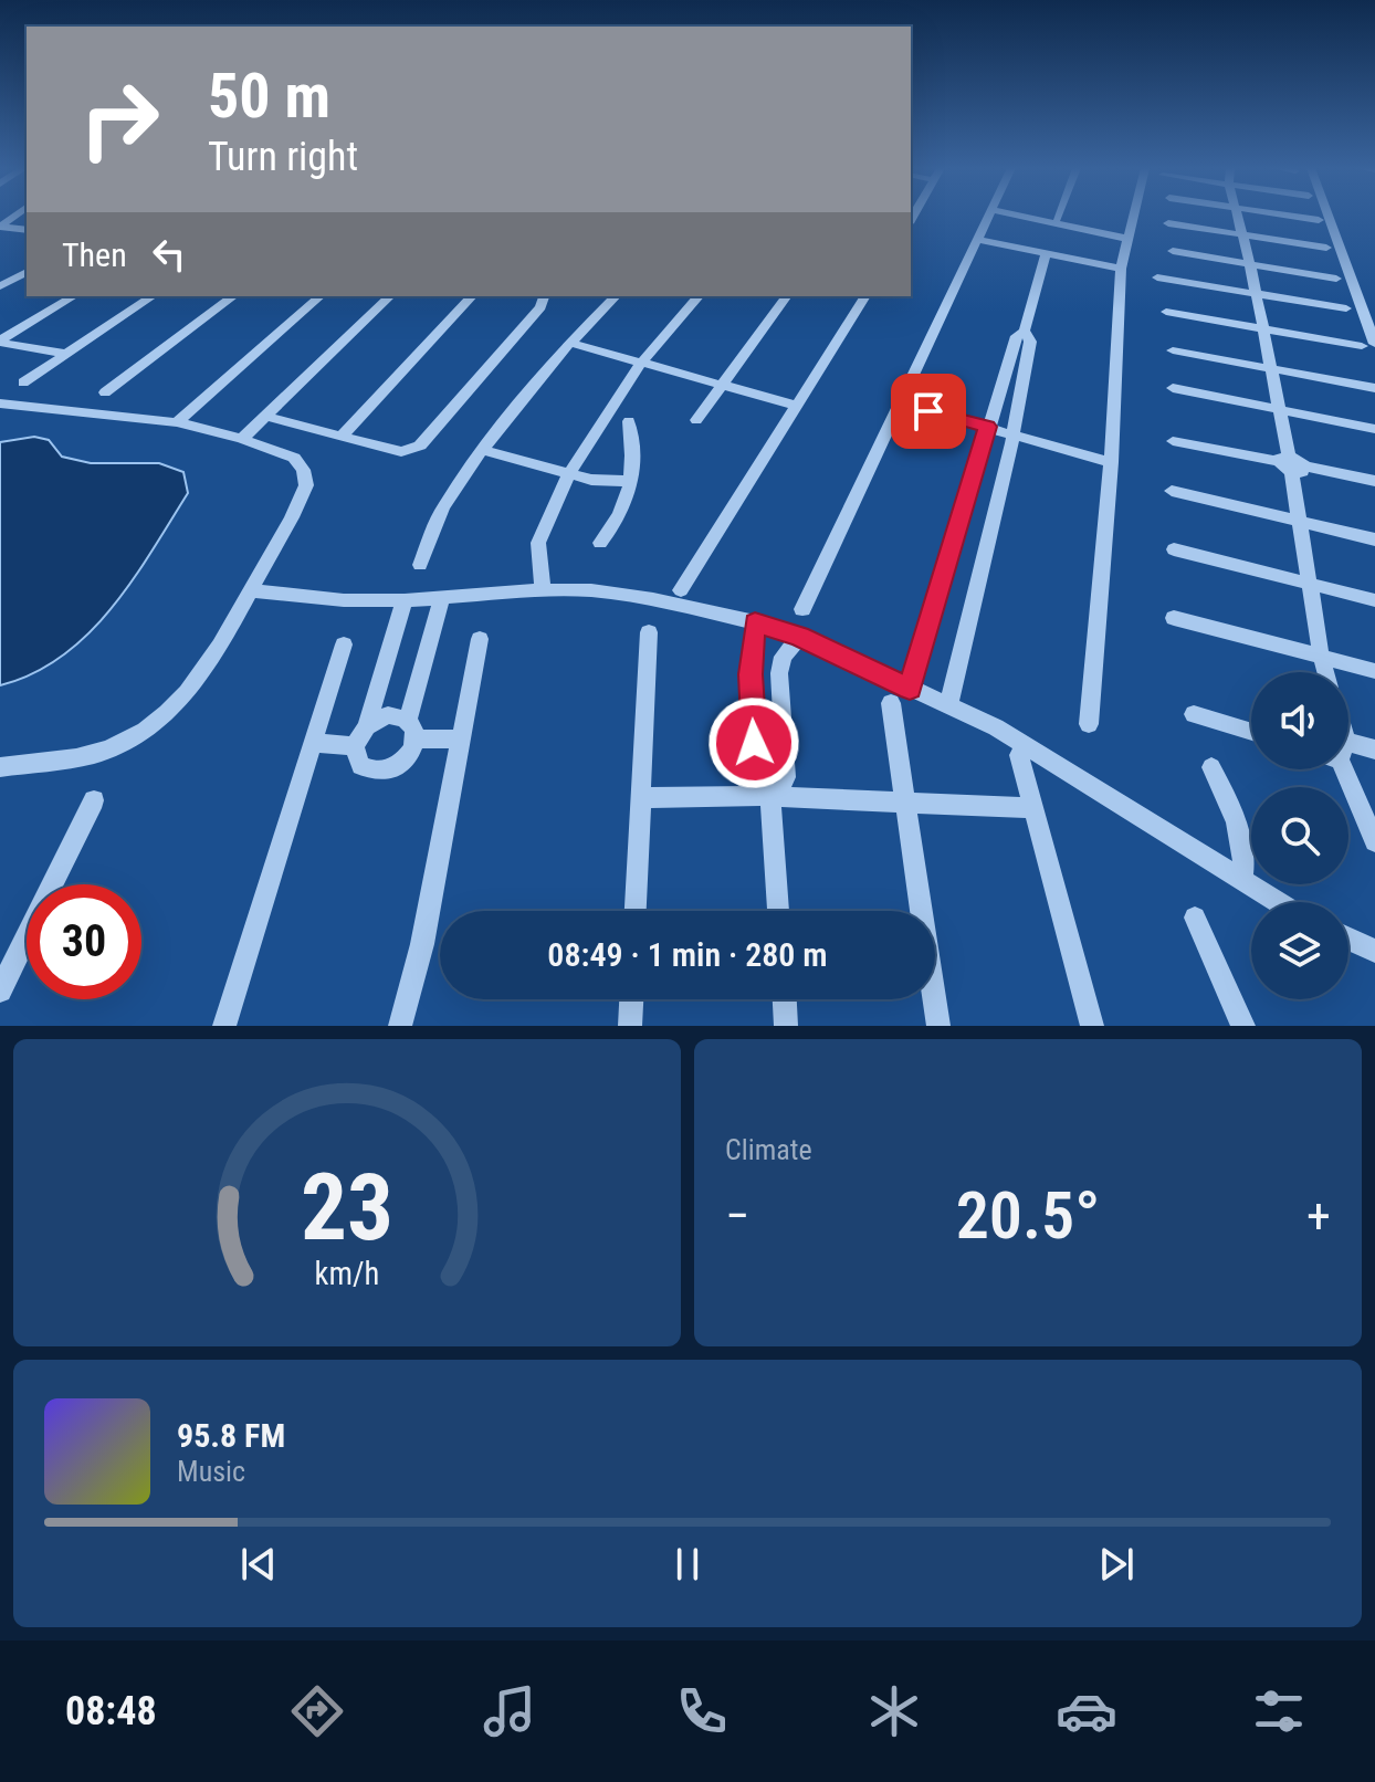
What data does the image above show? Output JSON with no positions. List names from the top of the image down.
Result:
{
  "page": {
    "turn": ["50 m", "Turn right"],
    "then": "Then",
    "limit": "30",
    "trip": "08:49 · 1 min · 280 m",
    "tile": "Climate",
    "heat": ["−", "20.5°", "+"],
    "song": ["95.8 FM", "Music"],
    "tabs": "08:48",
    "gauge": ["23", "km/h"]
  }
}
